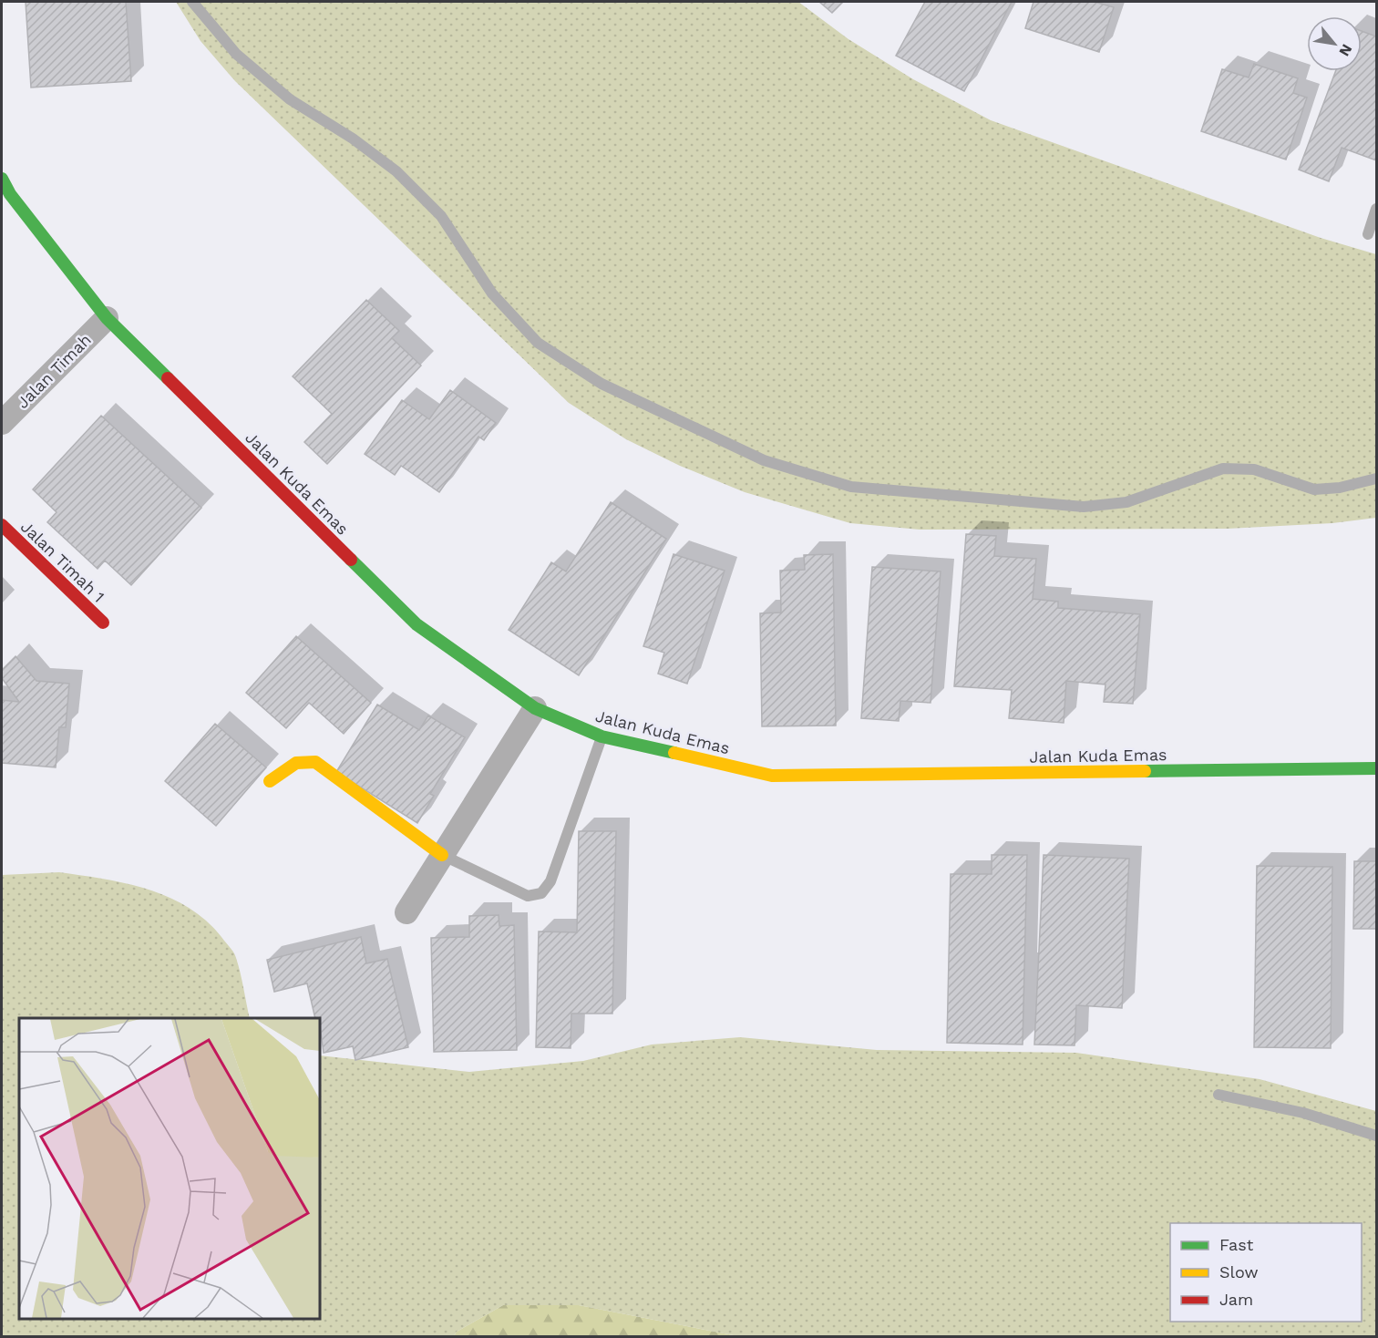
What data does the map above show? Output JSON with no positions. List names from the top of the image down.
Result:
{
  "streets": {
    "street": ["Jalan Timah", "Jalan Kuda Emas", "Jalan Timah 1"]
  },
  "crossings": [
    ["Jalan Timah", "Jalan Kuda Emas"]
  ],
  "legend": ["Fast", "Slow", "Jam"],
  "north": "bottom right"
}
